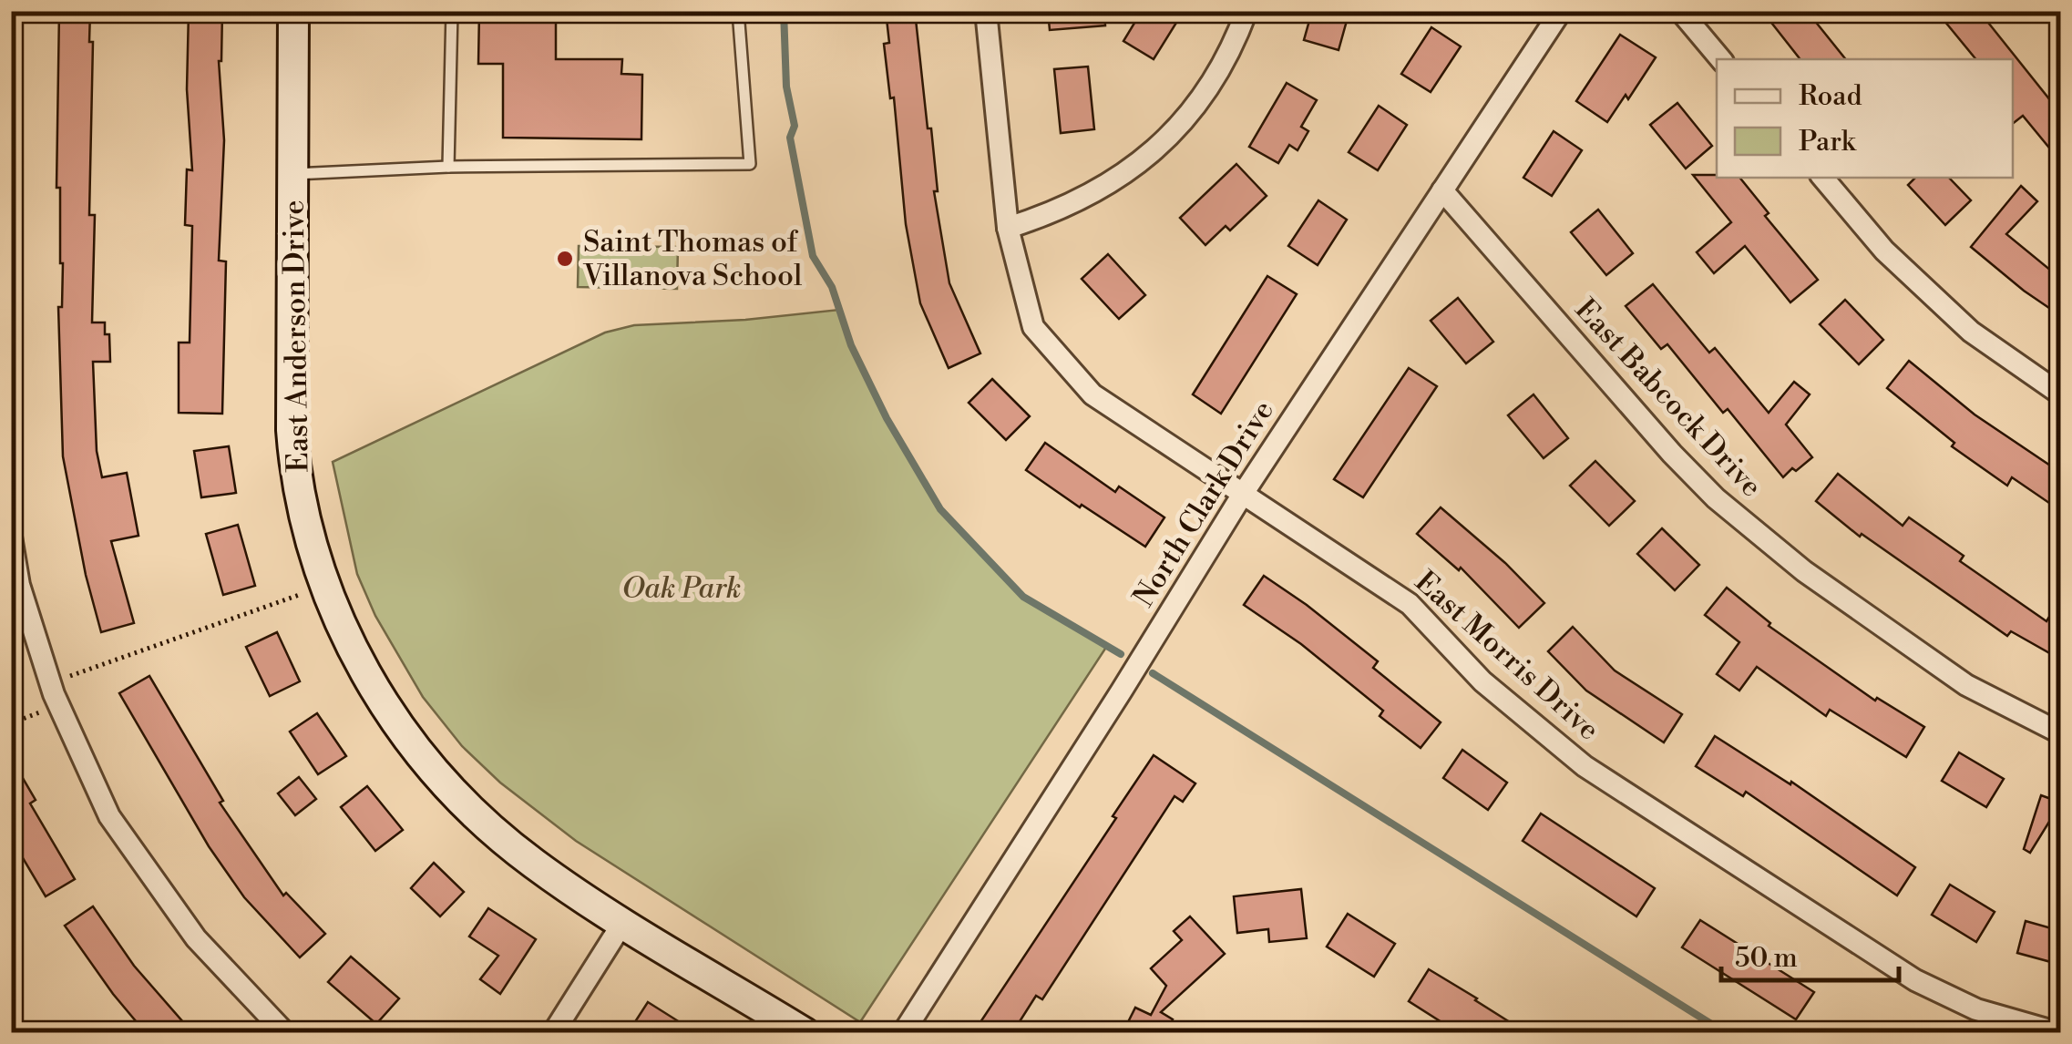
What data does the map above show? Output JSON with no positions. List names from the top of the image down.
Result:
{
  "streets": {
    "street": [
      "East Anderson Drive",
      "East Babcock Drive",
      "North Clark Drive",
      "East Morris Drive"
    ]
  },
  "crossings": [
    ["East Babcock Drive", "North Clark Drive"],
    ["North Clark Drive", "East Morris Drive"]
  ],
  "parks": ["Oak Park"],
  "places": ["Saint Thomas of Villanova School"],
  "legend": ["Road", "Park"],
  "scale_bar": "50 m"
}
